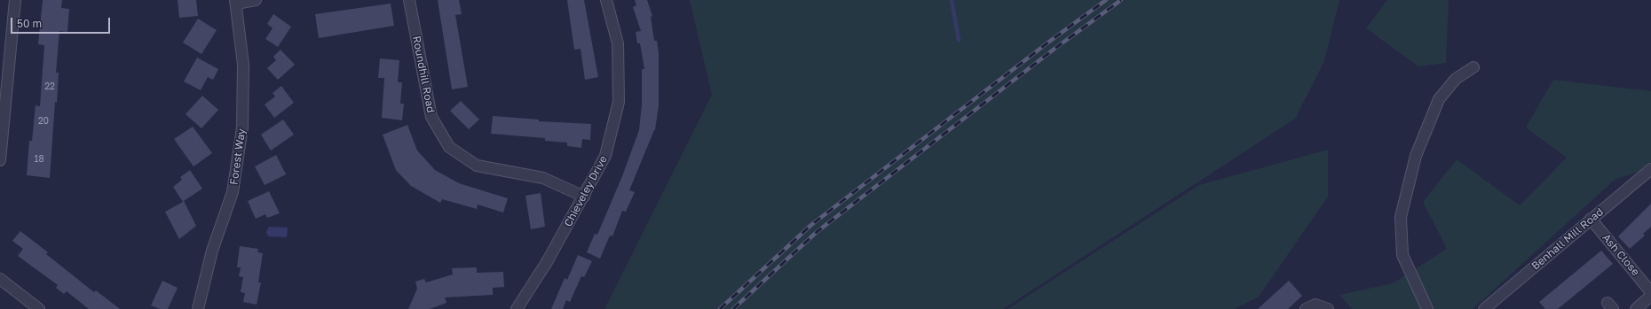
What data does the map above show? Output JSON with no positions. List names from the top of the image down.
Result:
{
  "streets": {
    "street": [
      "Roundhill Road",
      "Forest Way",
      "Chieveley Drive",
      "Benhall Mill Road",
      "Ash Close"
    ]
  },
  "crossings": [
    ["Roundhill Road", "Chieveley Drive"],
    ["Benhall Mill Road", "Ash Close"]
  ],
  "house_numbers": ["22", "20", "18"],
  "scale_bar": "50 m"
}
